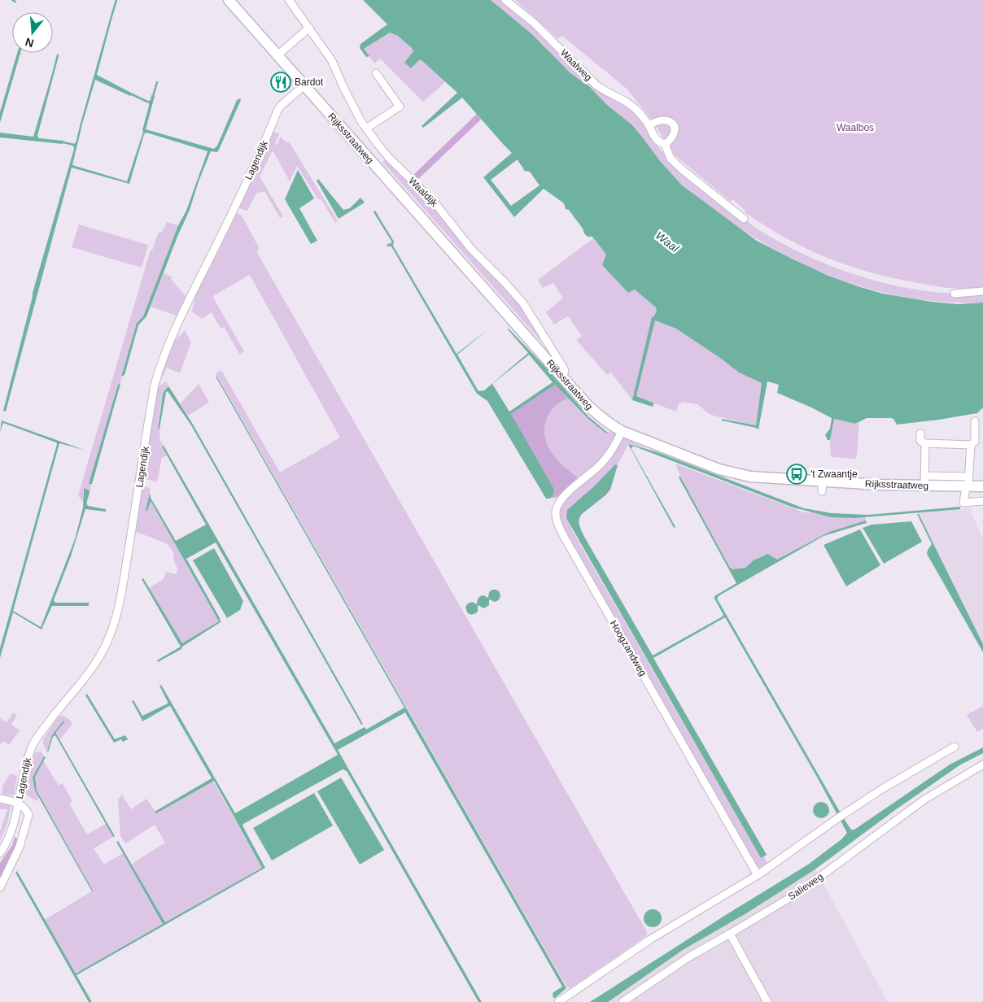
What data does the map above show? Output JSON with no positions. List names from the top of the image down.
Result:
{
  "streets": {
    "street": [
      "Waalweg",
      "Rijksstraatweg",
      "Lagendijk",
      "Waaldijk",
      "Hoogzandweg",
      "Salieweg"
    ]
  },
  "crossings": [
    ["Rijksstraatweg", "Lagendijk"],
    ["Rijksstraatweg", "Waaldijk"],
    ["Rijksstraatweg", "Hoogzandweg"]
  ],
  "water": ["Waal"],
  "parks": ["Waalbos"],
  "places": {
    "restaurant": ["Bardot"],
    "bus stop": ["'t Zwaantje"]
  },
  "north": "bottom"
}
